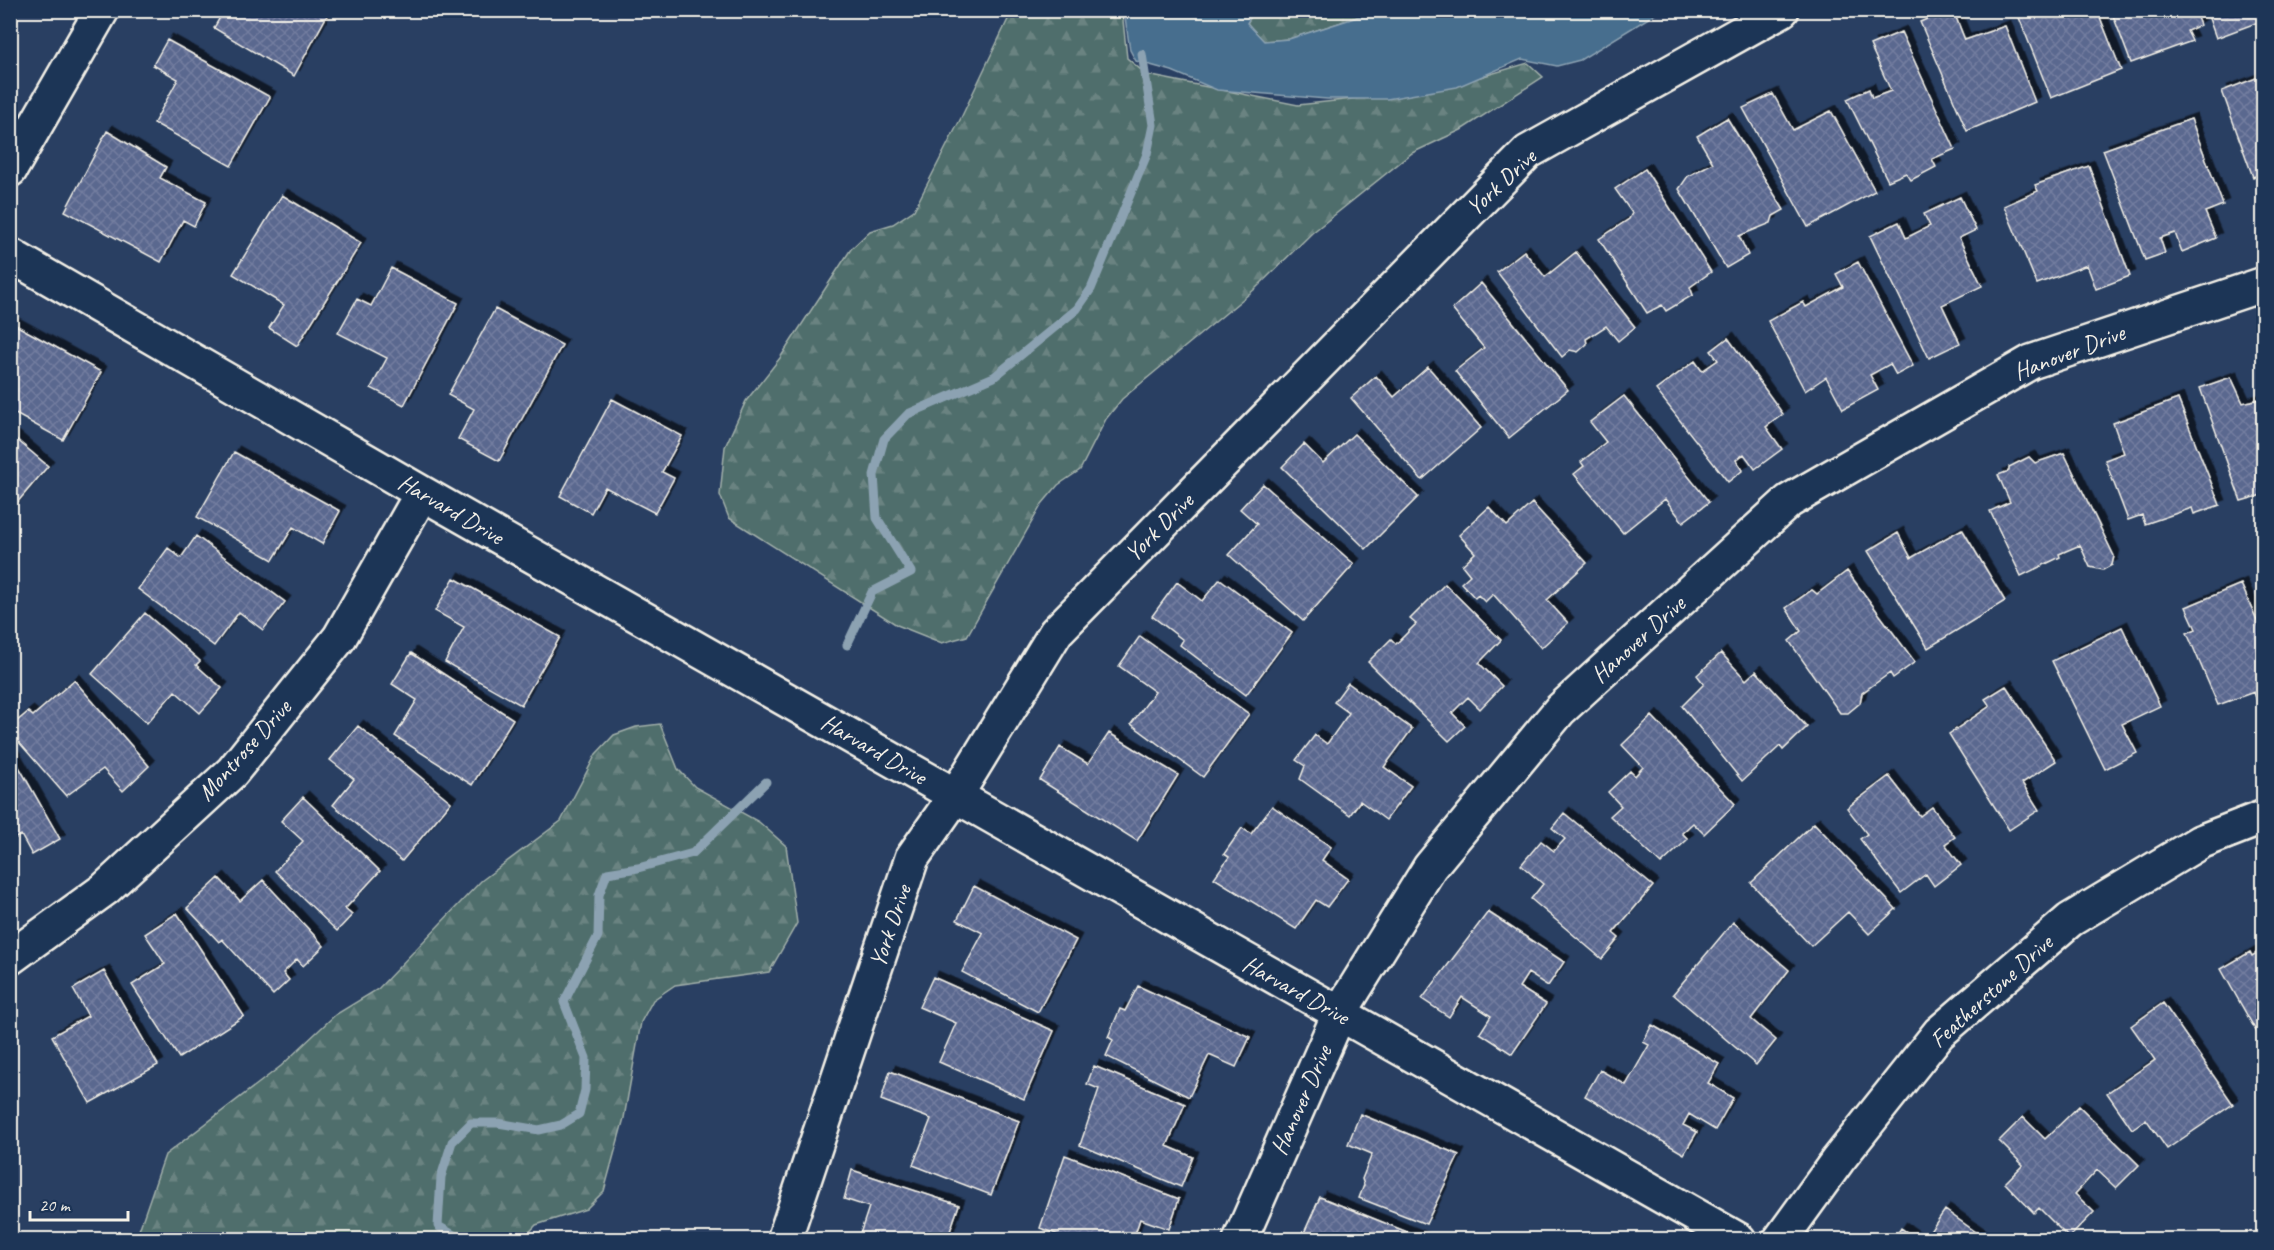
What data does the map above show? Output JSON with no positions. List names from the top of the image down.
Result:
{
  "streets": {
    "street": [
      "York Drive",
      "Hanover Drive",
      "Harvard Drive",
      "Montrose Drive",
      "Featherstone Drive"
    ]
  },
  "crossings": [
    ["York Drive", "Harvard Drive"],
    ["Hanover Drive", "Harvard Drive"],
    ["Harvard Drive", "Montrose Drive"]
  ],
  "scale_bar": "20 m"
}
